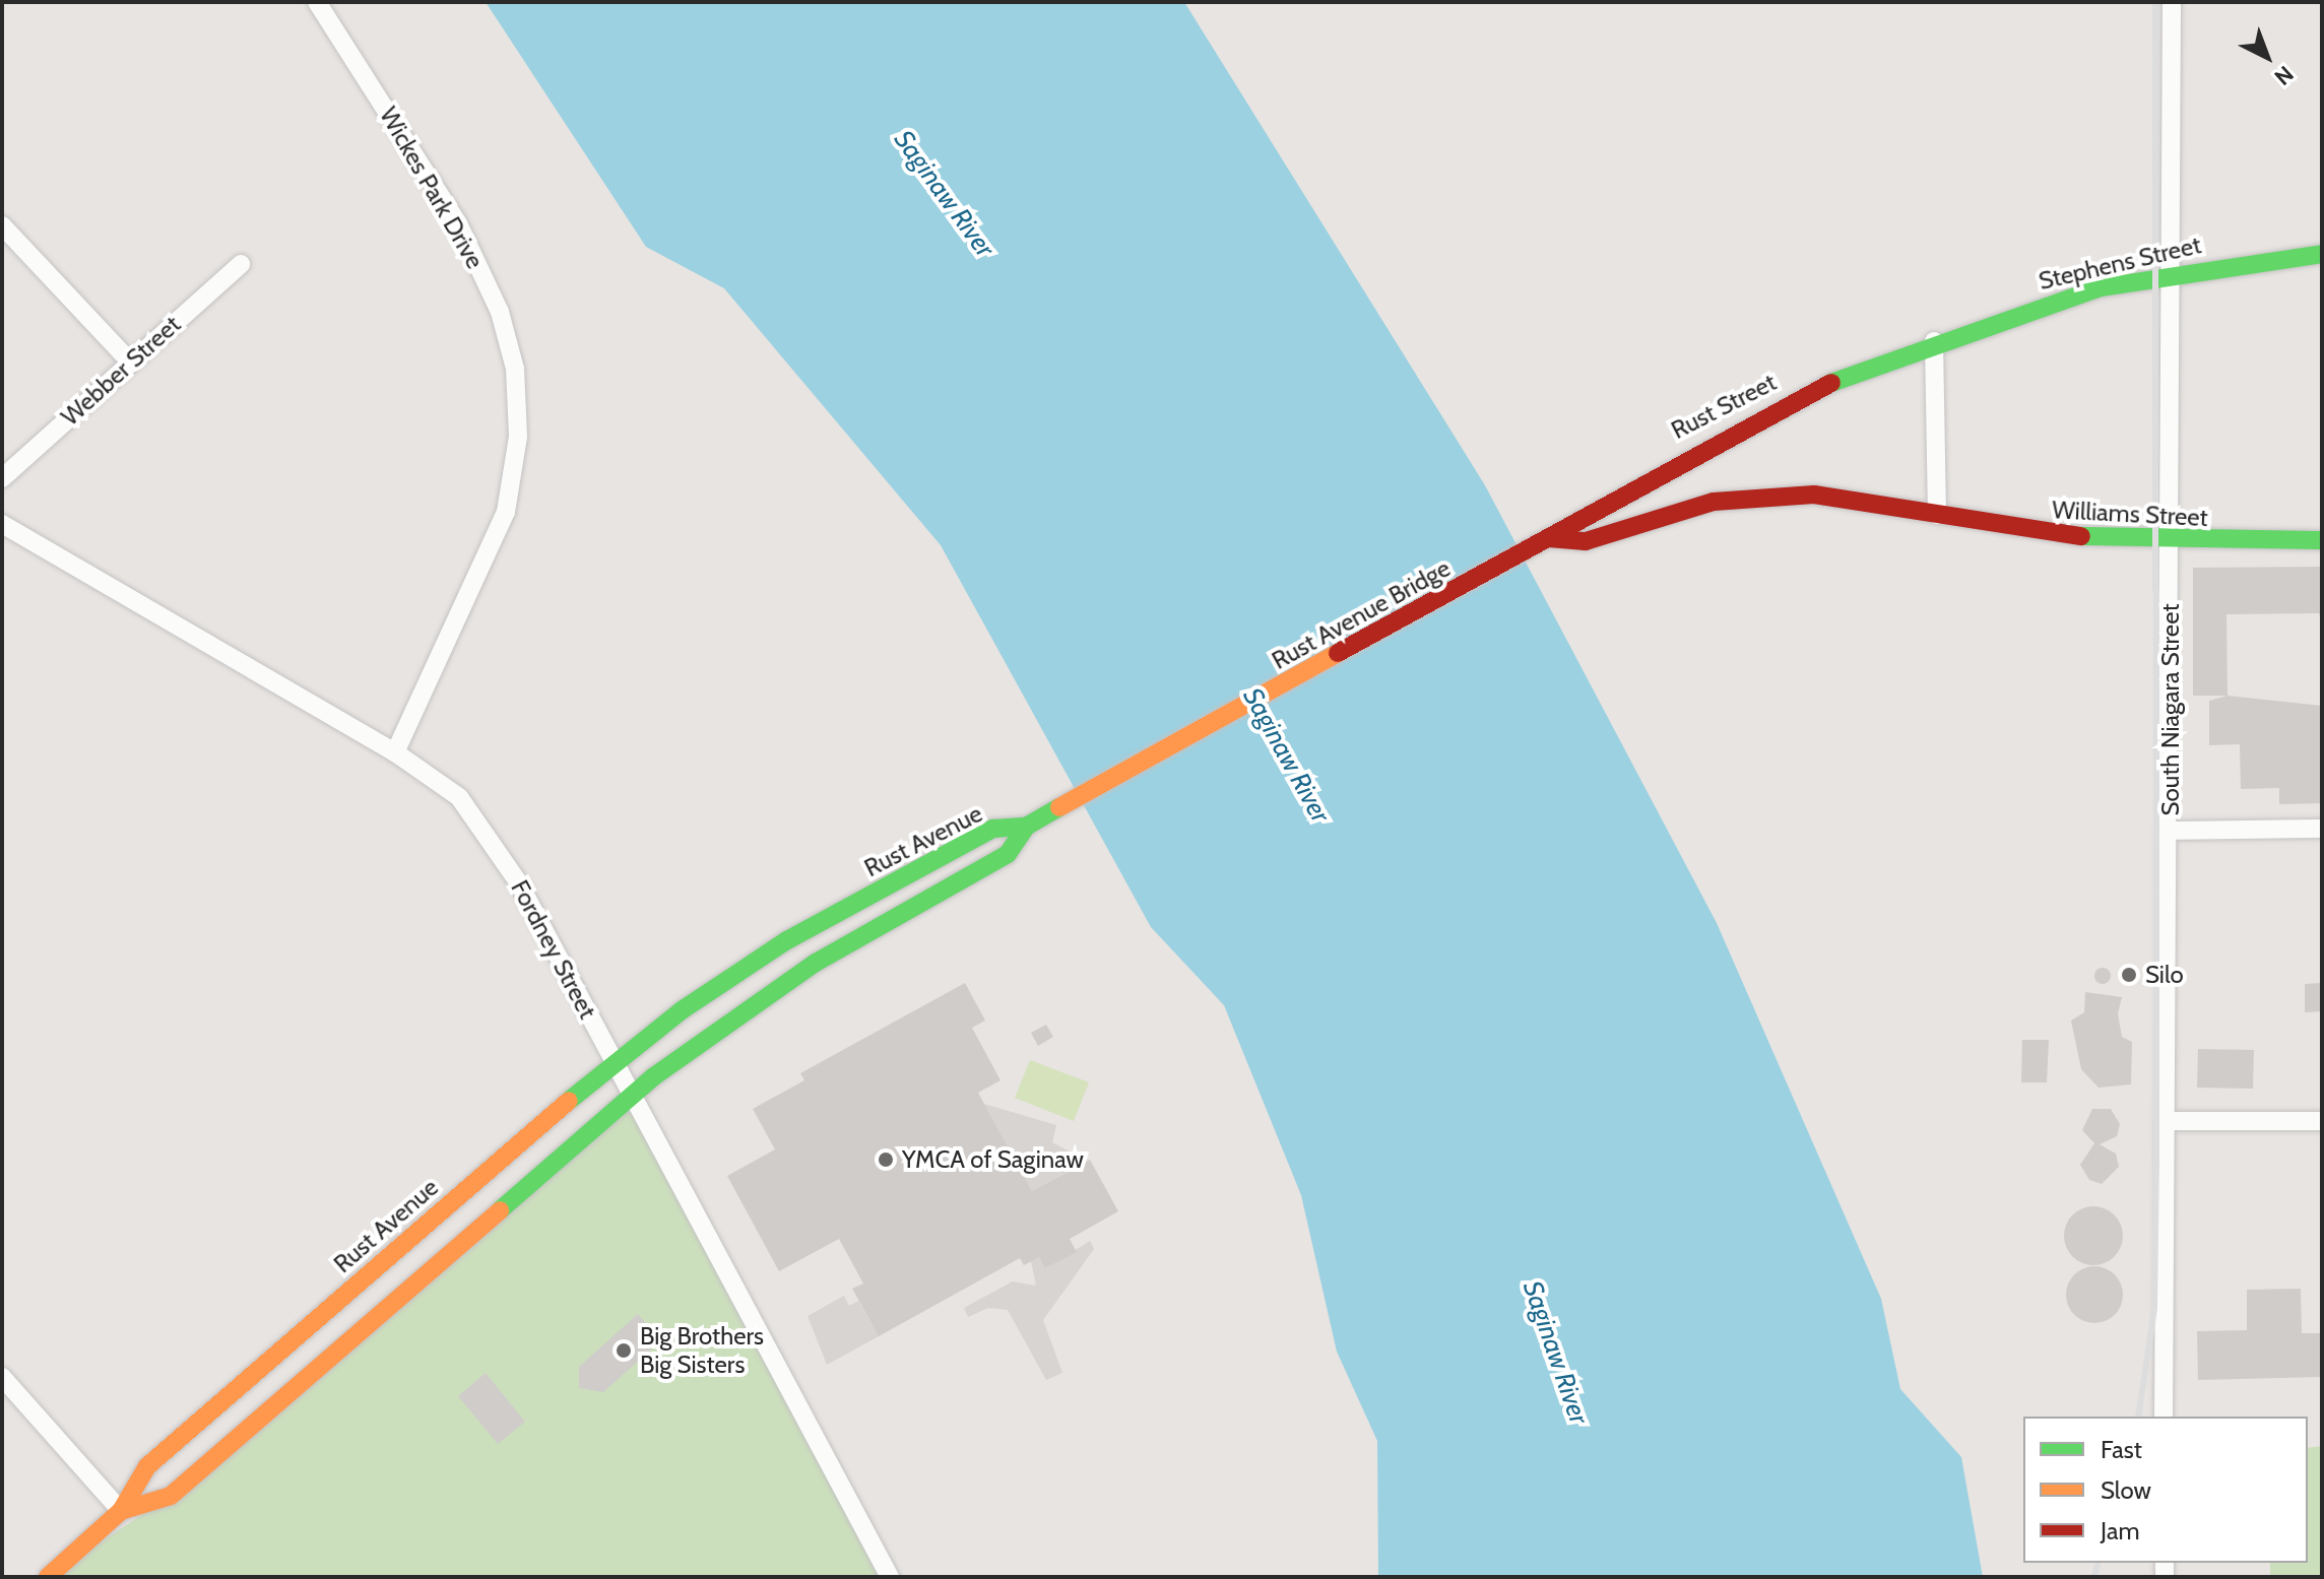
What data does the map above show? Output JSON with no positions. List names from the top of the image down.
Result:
{
  "streets": {
    "highway": [
      "Stephens Street",
      "Rust Street",
      "Williams Street",
      "Rust Avenue Bridge",
      "Rust Avenue"
    ],
    "street": [
      "Wickes Park Drive",
      "Webber Street",
      "South Niagara Street",
      "Fordney Street"
    ]
  },
  "crossings": [
    ["Wickes Park Drive", "Fordney Street"],
    ["Stephens Street", "Rust Street"],
    ["Stephens Street", "South Niagara Street"],
    ["Rust Street", "Williams Street"],
    ["Rust Street", "Rust Avenue Bridge"],
    ["Williams Street", "Rust Avenue Bridge"],
    ["Williams Street", "South Niagara Street"],
    ["Rust Avenue Bridge", "Rust Avenue"],
    ["Rust Avenue", "Fordney Street"]
  ],
  "water": ["Saginaw River"],
  "places": ["Silo", "YMCA of Saginaw", "Big Brothers Big Sisters"],
  "legend": ["Fast", "Slow", "Jam"],
  "north": "bottom right"
}
